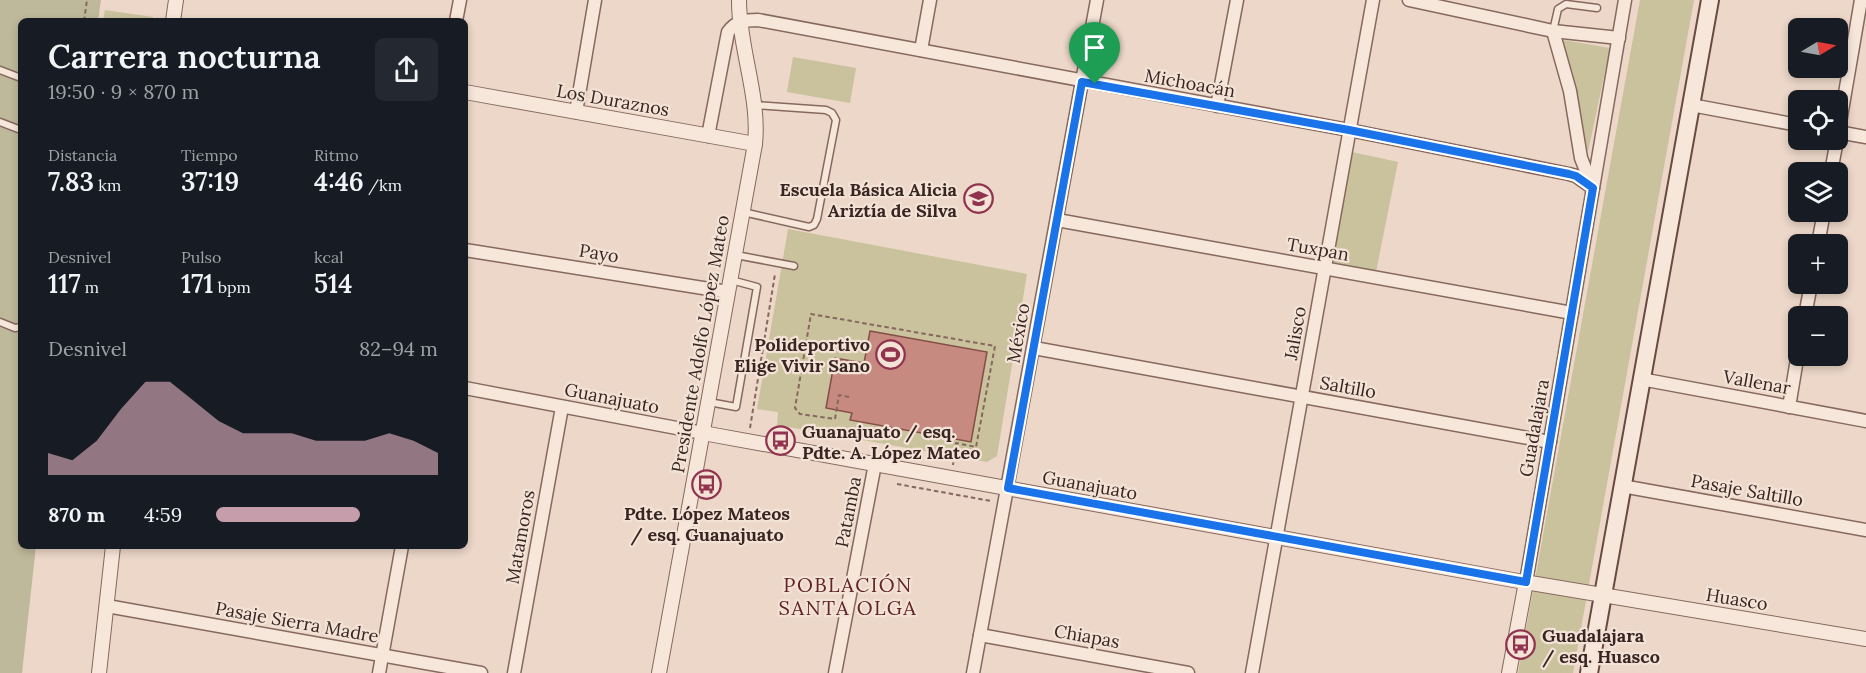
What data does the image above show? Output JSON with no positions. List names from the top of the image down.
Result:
{
  "streets": {
    "street": [
      "Michoacán",
      "Los Duraznos",
      "Tuxpan",
      "Payo",
      "México",
      "Jalisco",
      "Presidente Adolfo López Mateo",
      "Vallenar",
      "Saltillo",
      "Guanajuato",
      "Guadalajara",
      "Pasaje Saltillo",
      "Patamba",
      "Matamoros",
      "Huasco",
      "Pasaje Sierra Madre",
      "Chiapas"
    ]
  },
  "crossings": [
    ["Michoacán", "México"],
    ["Michoacán", "Jalisco"],
    ["Michoacán", "Presidente Adolfo López Mateo"],
    ["Michoacán", "Guadalajara"],
    ["Los Duraznos", "Presidente Adolfo López Mateo"],
    ["Tuxpan", "México"],
    ["Tuxpan", "Jalisco"],
    ["Tuxpan", "Guadalajara"],
    ["Payo", "Presidente Adolfo López Mateo"],
    ["México", "Saltillo"],
    ["México", "Guanajuato"],
    ["México", "Chiapas"],
    ["Jalisco", "Saltillo"],
    ["Jalisco", "Guanajuato"],
    ["Presidente Adolfo López Mateo", "Guanajuato"],
    ["Saltillo", "Guadalajara"],
    ["Guanajuato", "Guadalajara"],
    ["Guanajuato", "Patamba"],
    ["Guanajuato", "Matamoros"],
    ["Guanajuato", "Huasco"]
  ],
  "districts": ["POBLACIÓN SANTA OLGA"],
  "places": {
    "school or university": ["Escuela Básica Alicia Ariztía de Silva"],
    "sports": ["Polideportivo Elige Vivir Sano"],
    "bus stop": ["Guanajuato / esq. Pdte. A. López Mateo", "Pdte. López Mateos / esq. Guanajuato", "Guadalajara / esq. Huasco"]
  },
  "north": "right",
  "page": {
    "map_buttons": ["+", "−"],
    "heading": ["Carrera nocturna", "19:50 · 9 × 870 m"],
    "stats": [
      ["Distancia", "7.83 km"],
      ["Tiempo", "37:19"],
      ["Ritmo", "4:46 /km"],
      ["Desnivel", "117 m"],
      ["Pulso", "171 bpm"],
      ["kcal", "514"]
    ],
    "chart": ["Desnivel", "82–94 m"],
    "list": [
      {
        "name": "870 m",
        "note": "4:59"
      }
    ]
  }
}
